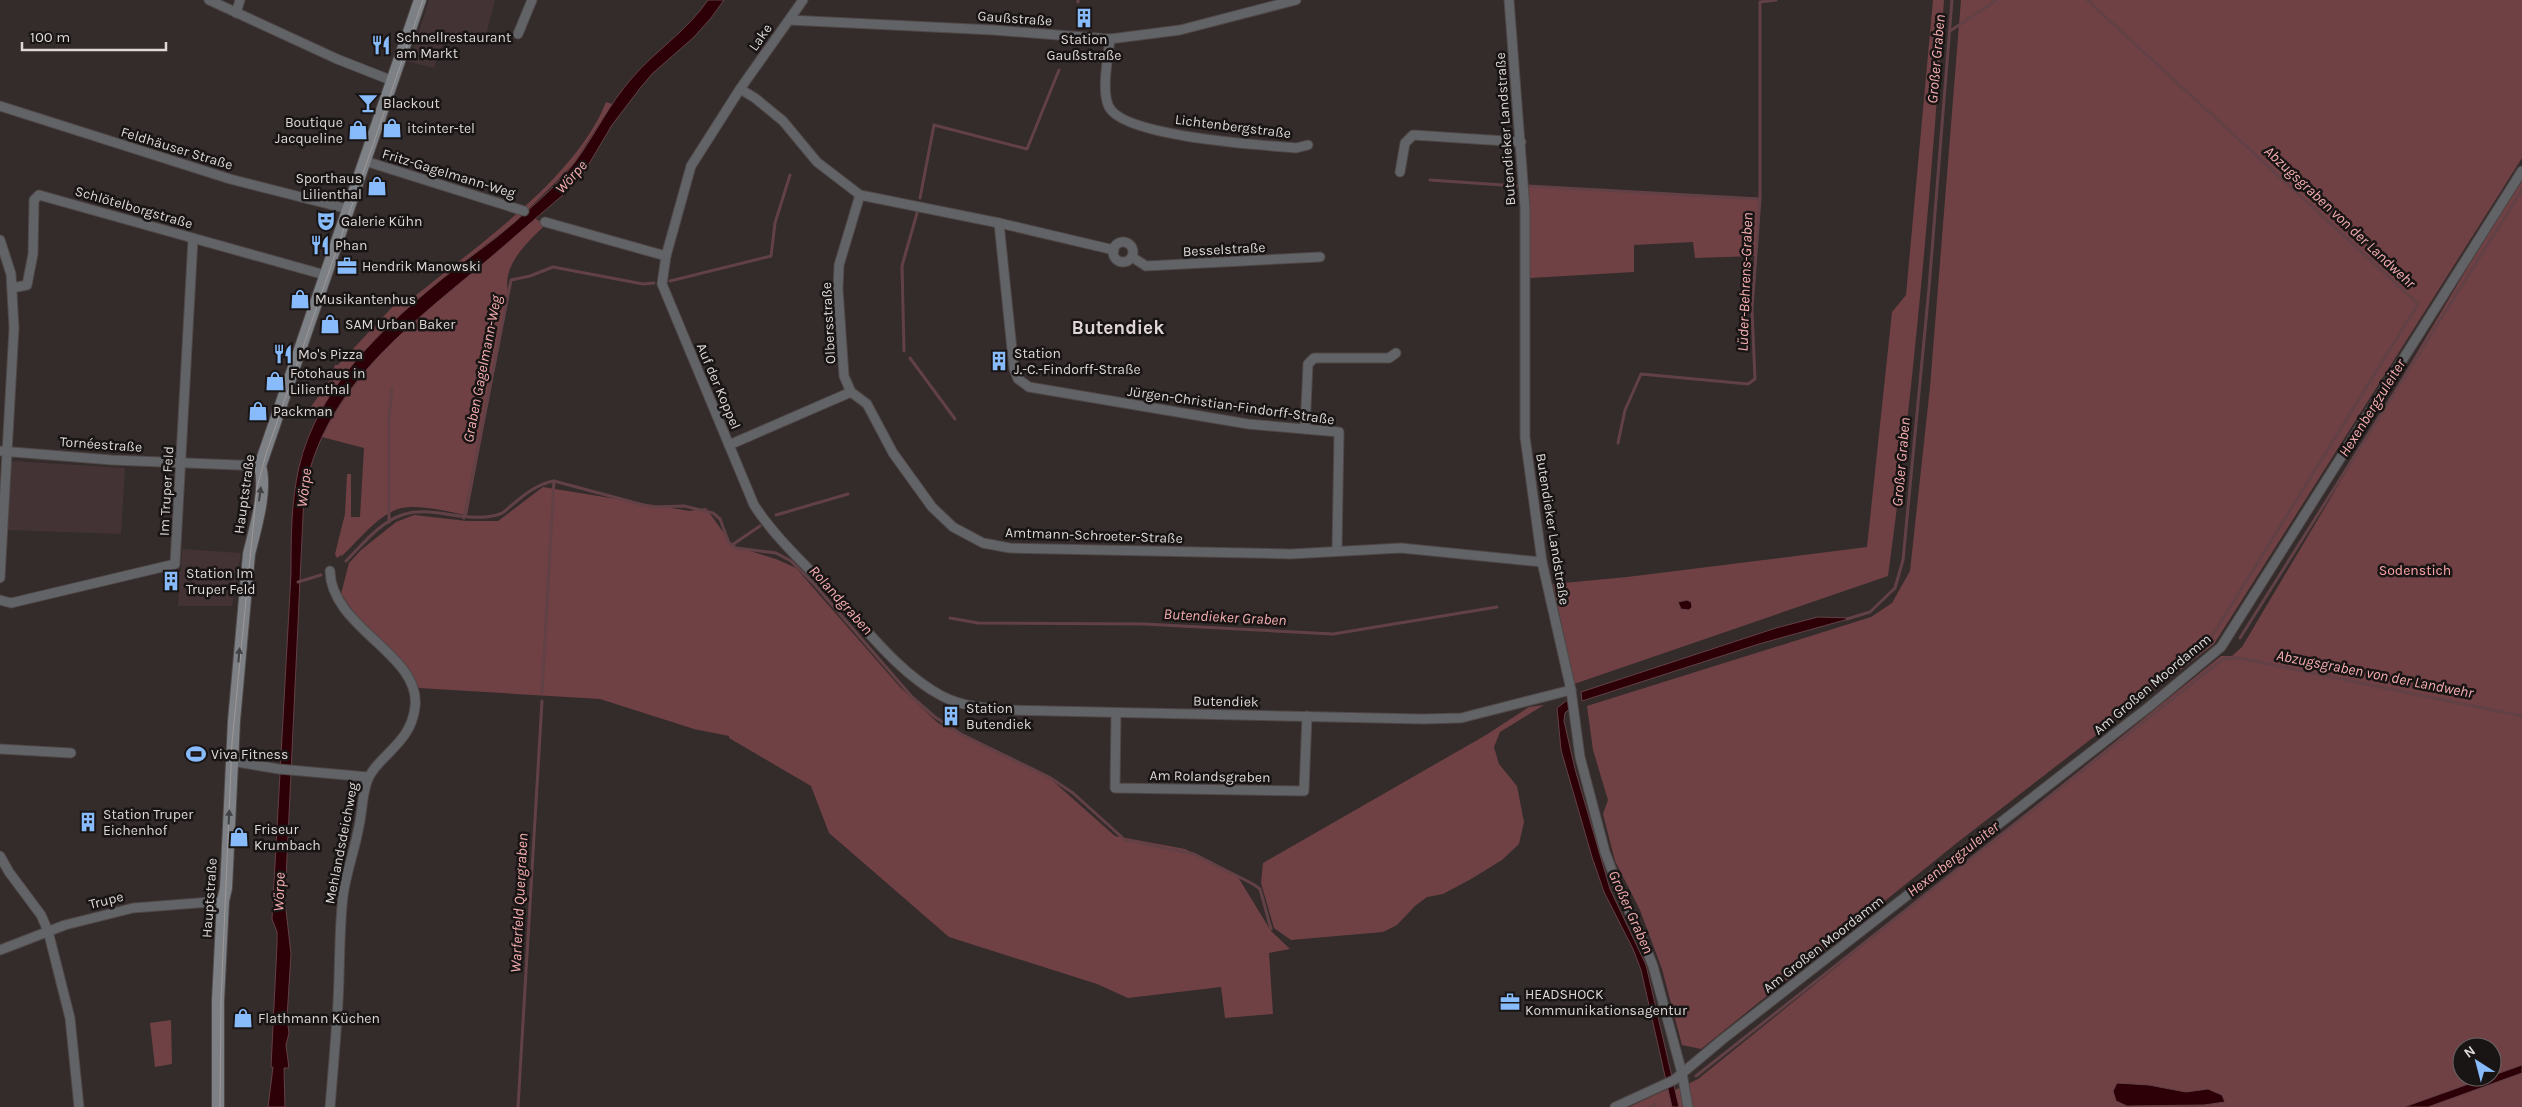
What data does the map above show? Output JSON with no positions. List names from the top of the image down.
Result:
{
  "streets": {
    "street": [
      "Gaußstraße",
      "Lake",
      "Lichtenbergstraße",
      "Butendieker Landstraße",
      "Feldhäuser Straße",
      "Fritz-Gagelmann-Weg",
      "Schlötelborgstraße",
      "Besselstraße",
      "Olbersstraße",
      "Auf der Koppel",
      "Jürgen-Christian-Findorff-Straße",
      "Tornéestraße",
      "Im Truper Feld",
      "Hauptstraße",
      "Amtmann-Schroeter-Straße",
      "Am Großen Moordamm",
      "Butendiek",
      "Am Rolandsgraben",
      "Mehlandsdeichweg",
      "Trupe"
    ]
  },
  "crossings": [
    ["Gaußstraße", "Lake"],
    ["Gaußstraße", "Lichtenbergstraße"],
    ["Lake", "Auf der Koppel"],
    ["Butendieker Landstraße", "Amtmann-Schroeter-Straße"],
    ["Butendieker Landstraße", "Am Großen Moordamm"],
    ["Butendieker Landstraße", "Butendiek"],
    ["Feldhäuser Straße", "Hauptstraße"],
    ["Fritz-Gagelmann-Weg", "Hauptstraße"],
    ["Schlötelborgstraße", "Im Truper Feld"],
    ["Schlötelborgstraße", "Hauptstraße"],
    ["Besselstraße", "Jürgen-Christian-Findorff-Straße"],
    ["Olbersstraße", "Amtmann-Schroeter-Straße"],
    ["Auf der Koppel", "Butendiek"],
    ["Jürgen-Christian-Findorff-Straße", "Amtmann-Schroeter-Straße"],
    ["Tornéestraße", "Im Truper Feld"],
    ["Tornéestraße", "Hauptstraße"],
    ["Hauptstraße", "Trupe"],
    ["Butendiek", "Am Rolandsgraben"]
  ],
  "one_way": ["Hauptstraße"],
  "districts": ["Butendiek"],
  "water": [
    "Großer Graben",
    "Wörpe",
    "Abzugsgraben von der Landwehr",
    "Lüder-Behrens-Graben",
    "Graben Gagelmann-Weg",
    "Hexenbergzuleiter",
    "Rolandgraben",
    "Butendieker Graben",
    "Warferfeld Quergraben"
  ],
  "parks": ["Sodenstich"],
  "places": {
    "building": [
      "Station Gaußstraße",
      "Station J.-C.-Findorff-Straße",
      "Station Im Truper Feld",
      "Station Butendiek",
      "Station Truper Eichenhof"
    ],
    "restaurant": ["Schnellrestaurant am Markt", "Phan", "Mo's Pizza"],
    "bar": ["Blackout"],
    "shop": [
      "itcinter-tel",
      "Boutique Jacqueline",
      "Sporthaus Lilienthal",
      "Musikantenhus",
      "SAM Urban Baker",
      "Fotohaus in Lilienthal",
      "Packman",
      "Friseur Krumbach",
      "Flathmann Küchen"
    ],
    "theatre": ["Galerie Kühn"],
    "office": ["Hendrik Manowski", "HEADSHOCK Kommunikationsagentur"],
    "sports": ["Viva Fitness"]
  },
  "scale_bar": "100 m",
  "north": "top left"
}
